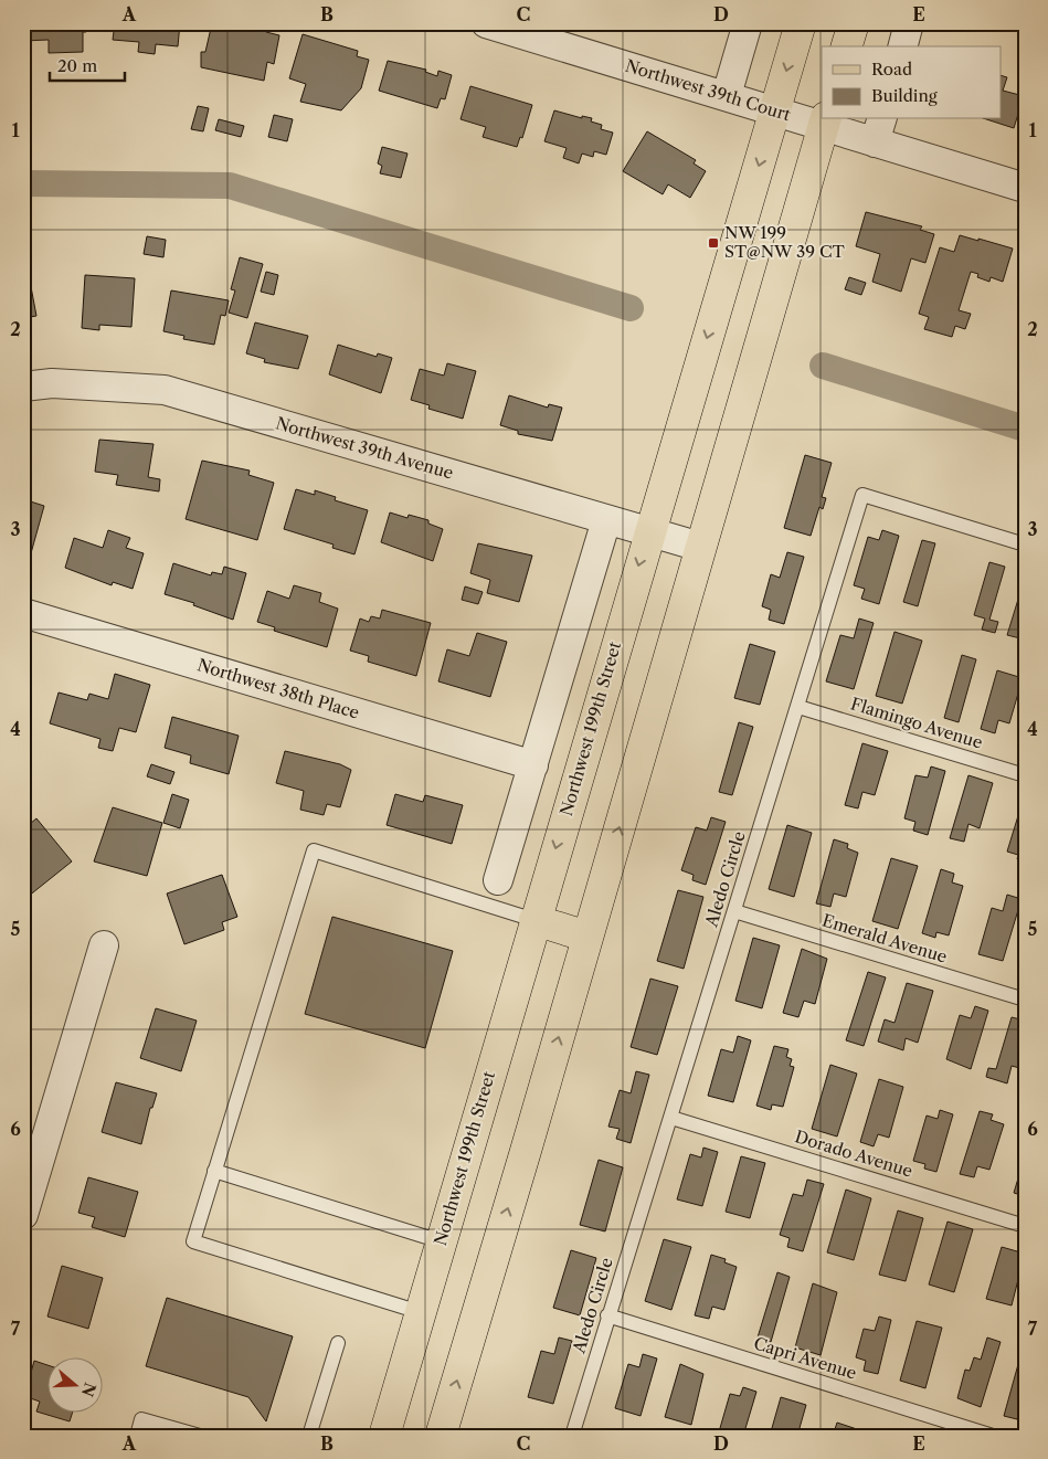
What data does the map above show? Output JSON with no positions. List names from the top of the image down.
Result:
{
  "streets": {
    "main road": ["Northwest 199th Street"],
    "street": ["Northwest 39th Court", "Northwest 39th Avenue", "Northwest 38th Place"],
    "lane": [
      "Flamingo Avenue",
      "Aledo Circle",
      "Emerald Avenue",
      "Dorado Avenue",
      "Capri Avenue"
    ]
  },
  "crossings": [
    ["Northwest 39th Court", "Northwest 199th Street"],
    ["Northwest 39th Avenue", "Northwest 199th Street"],
    ["Flamingo Avenue", "Aledo Circle"],
    ["Aledo Circle", "Emerald Avenue"],
    ["Aledo Circle", "Dorado Avenue"],
    ["Aledo Circle", "Capri Avenue"]
  ],
  "places": {
    "transit": ["NW 199 ST@NW 39 CT"]
  },
  "legend": ["Road", "Building"],
  "scale_bar": "20 m",
  "north": "right",
  "grid": {
    "columns": [
      "A",
      "B",
      "C",
      "D",
      "E"
    ],
    "rows": [
      "1",
      "2",
      "3",
      "4",
      "5",
      "6",
      "7"
    ]
  }
}
